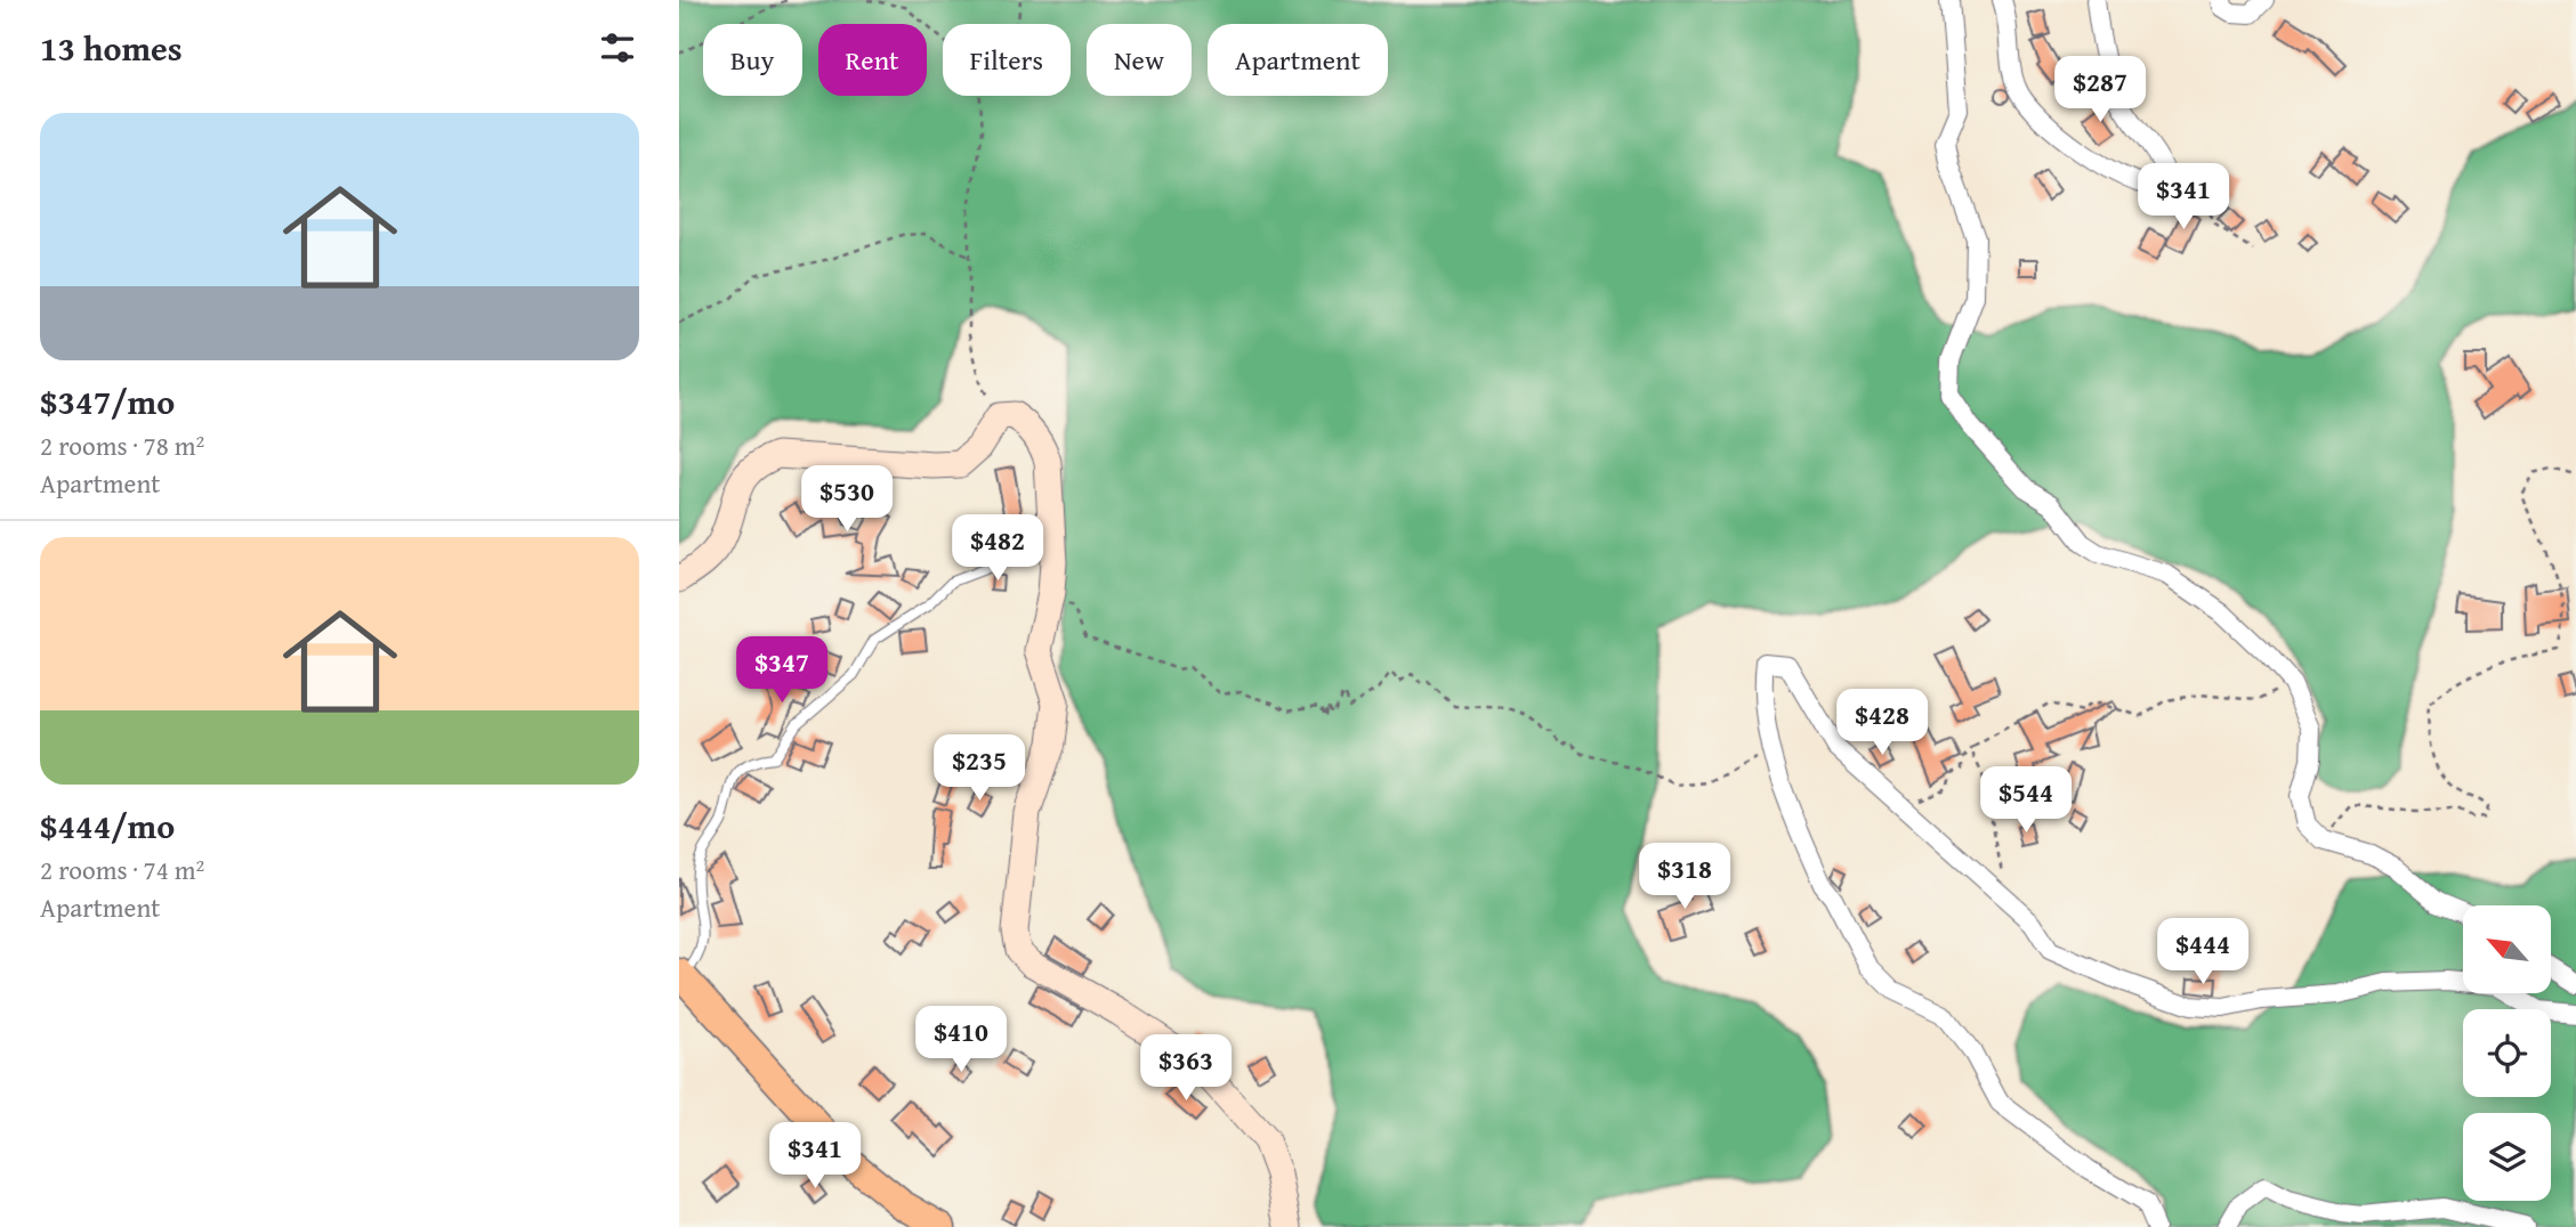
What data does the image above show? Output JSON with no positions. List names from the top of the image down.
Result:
{
  "north": "top left",
  "page": {
    "heading": "13 homes",
    "chip": [
      "Buy",
      "Rent",
      "Filters",
      "New",
      "Apartment"
    ],
    "price": [
      "$287",
      "$341",
      "$530",
      "$482",
      "$347",
      "$428",
      "$235",
      "$544",
      "$318",
      "$444",
      "$410",
      "$363",
      "$341"
    ],
    "list": [
      {
        "name": "$347/mo",
        "note": "2 rooms · 78 m² · Apartment"
      },
      {
        "name": "$444/mo",
        "note": "2 rooms · 74 m² · Apartment"
      }
    ]
  }
}
